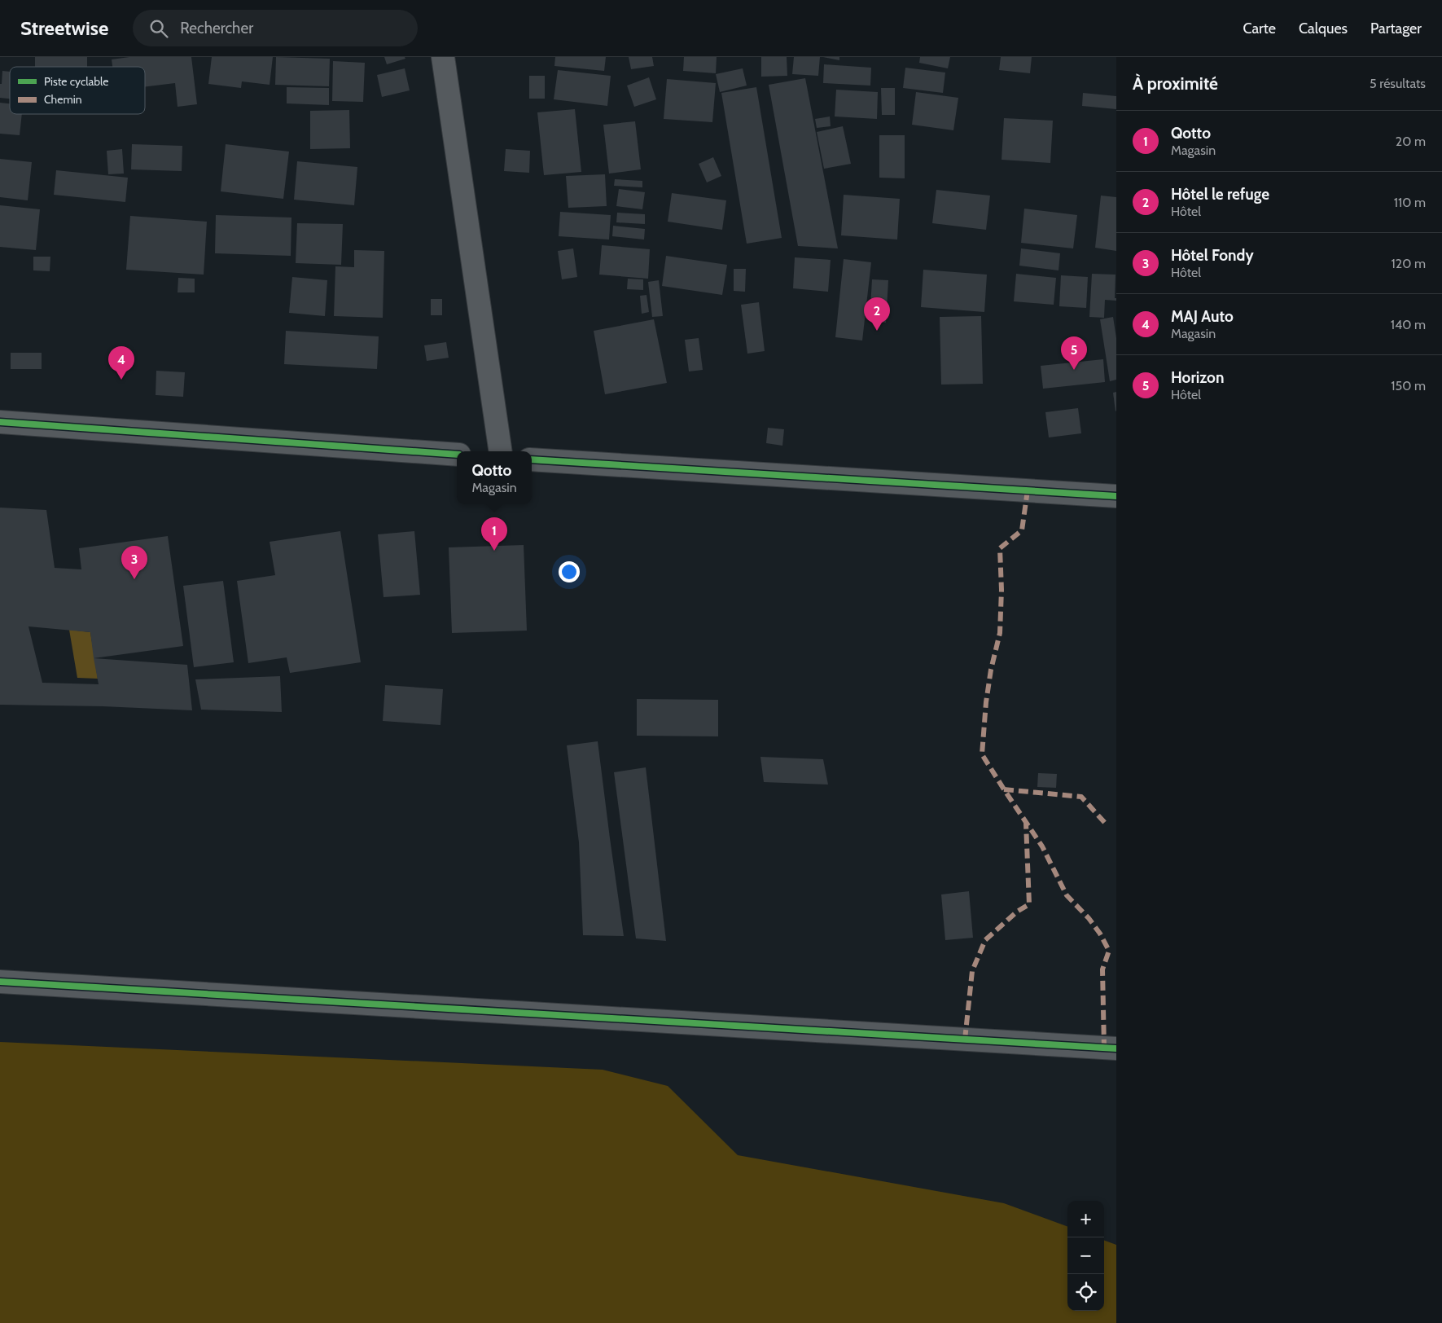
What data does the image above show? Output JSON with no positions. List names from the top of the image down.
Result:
{
  "legend": ["Piste cyclable", "Chemin"],
  "page": {
    "header": "Streetwise",
    "search": "Rechercher",
    "nav": ["Carte", "Calques", "Partager"],
    "heading": ["À proximité", "5 résultats"],
    "list": [
      {
        "mark": "1",
        "name": "Qotto",
        "note": "Magasin",
        "value": "20 m"
      },
      {
        "mark": "2",
        "name": "Hôtel le refuge",
        "note": "Hôtel",
        "value": "110 m"
      },
      {
        "mark": "3",
        "name": "Hôtel Fondy",
        "note": "Hôtel",
        "value": "120 m"
      },
      {
        "mark": "4",
        "name": "MAJ Auto",
        "note": "Magasin",
        "value": "140 m"
      },
      {
        "mark": "5",
        "name": "Horizon",
        "note": "Hôtel",
        "value": "150 m"
      }
    ],
    "pins": [
      "2",
      "5",
      "4",
      "1",
      "3"
    ],
    "popup": ["Qotto", "Magasin"],
    "map_buttons": ["+", "−"]
  }
}
